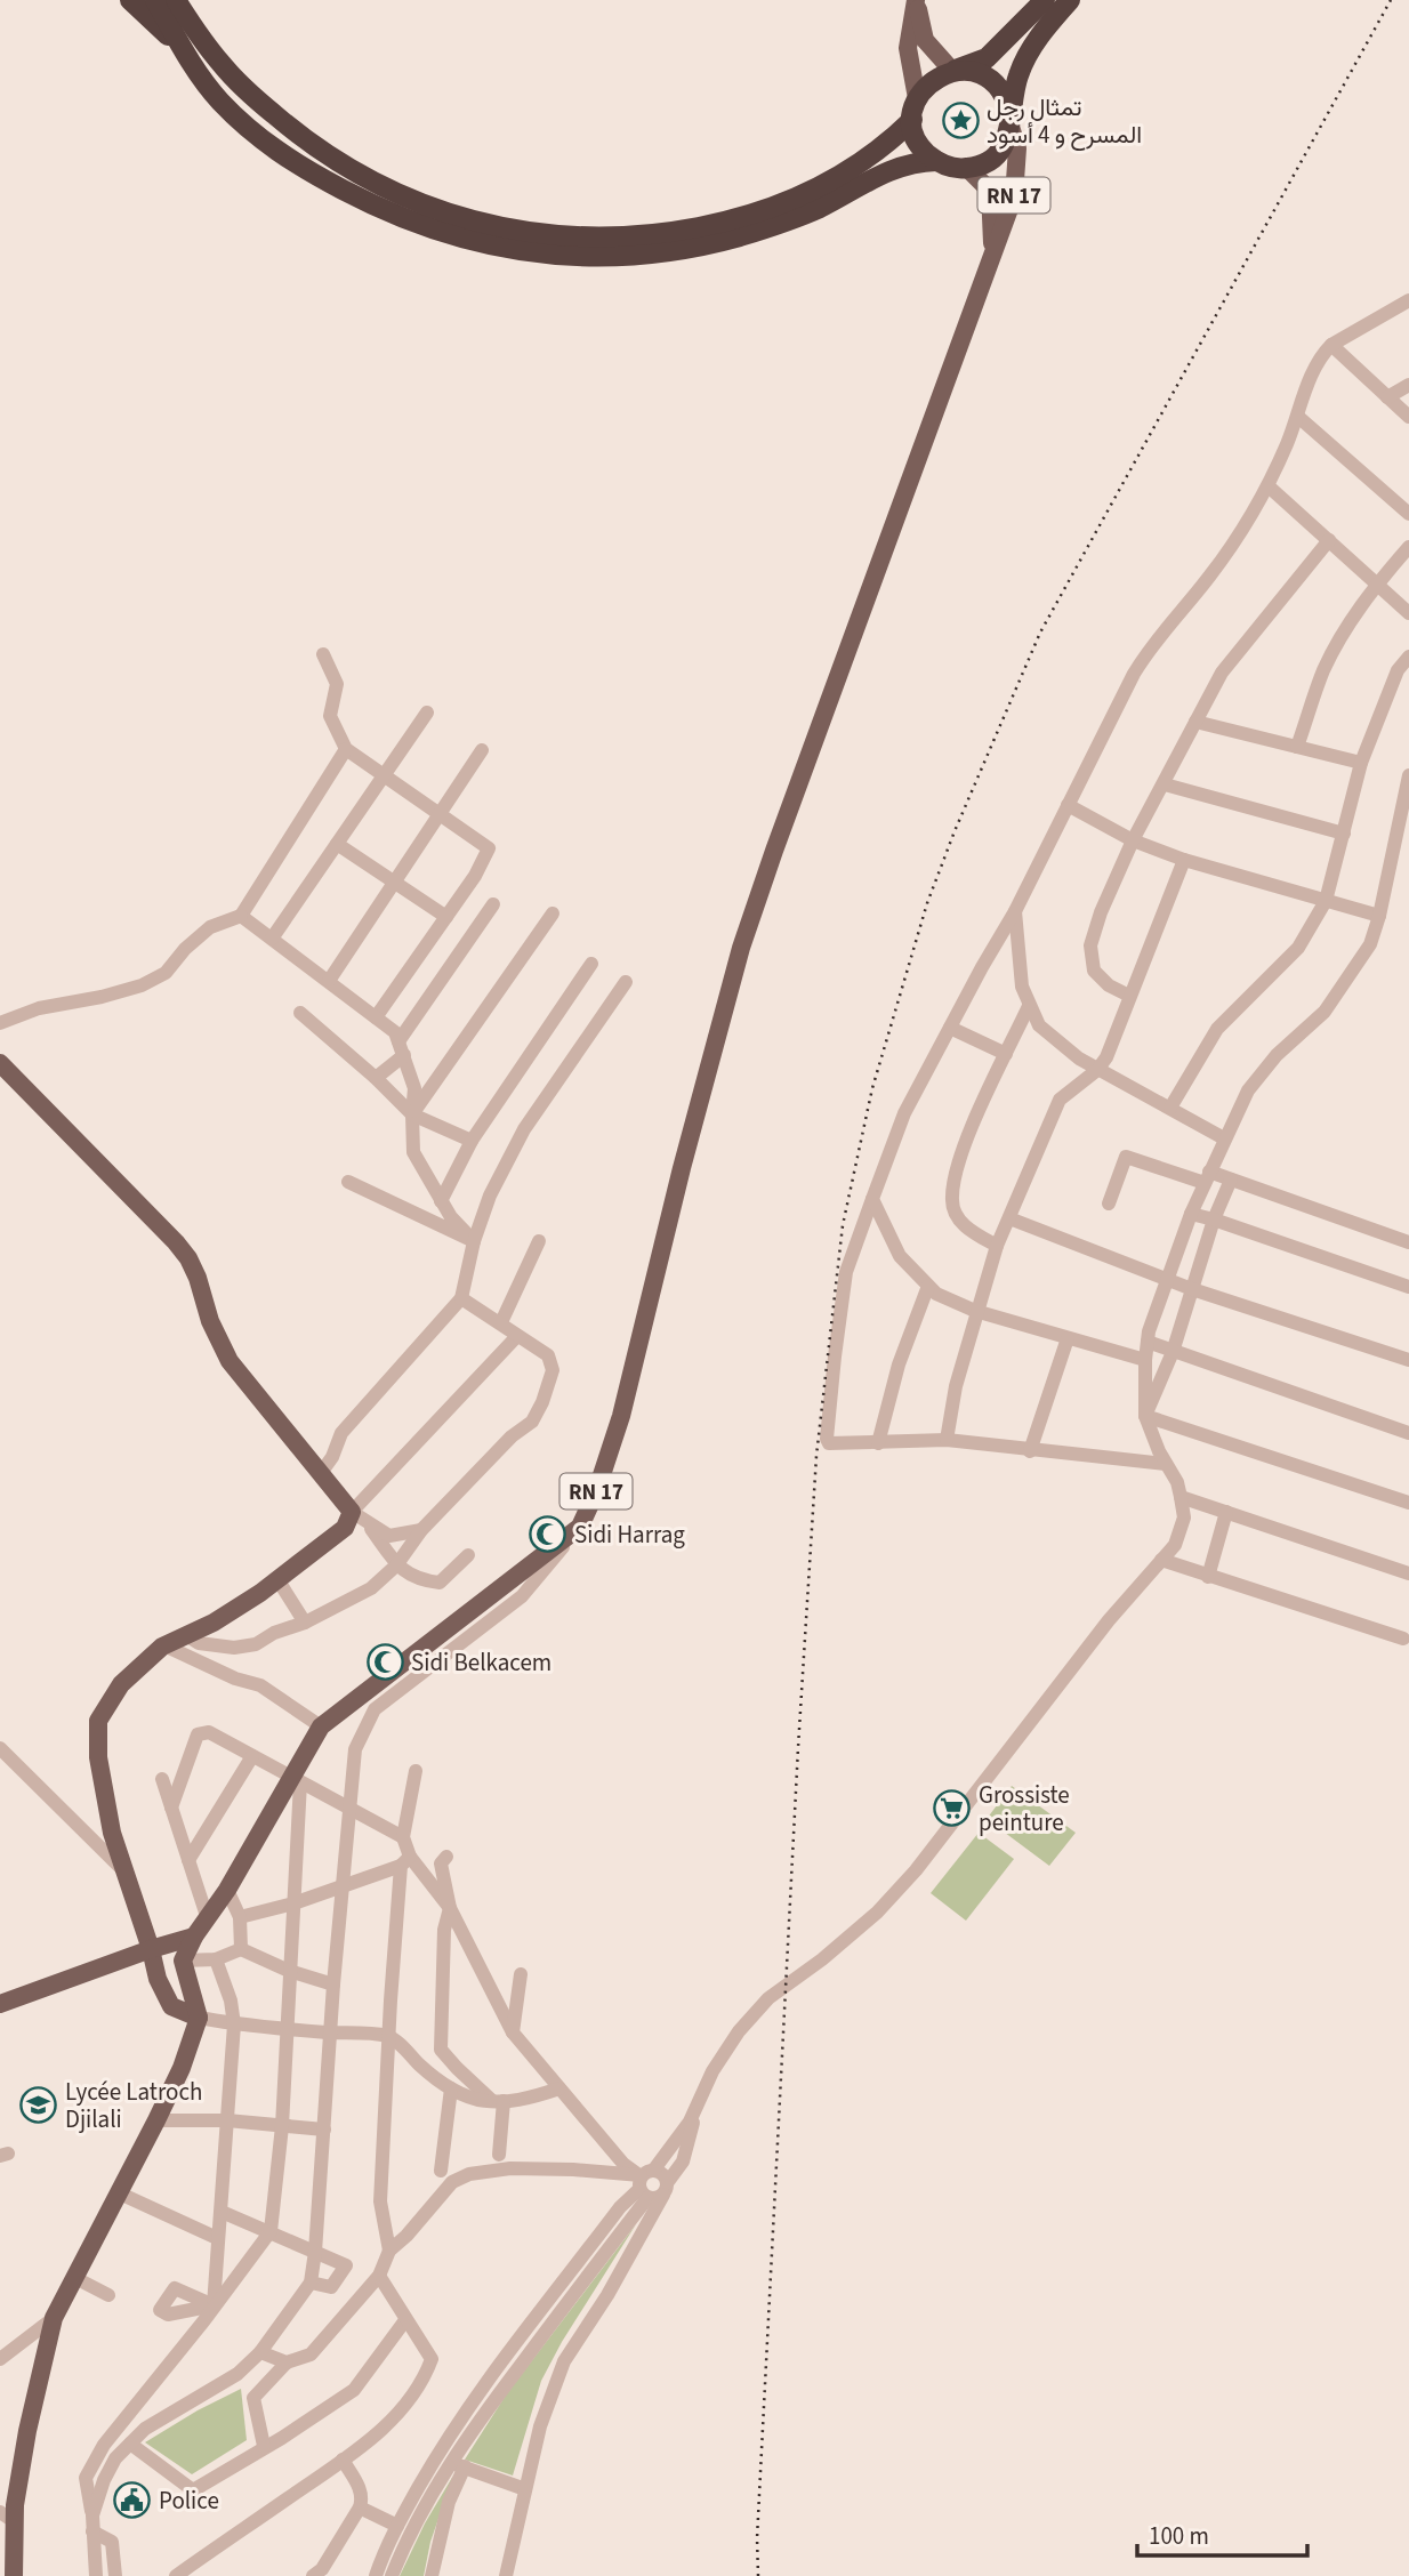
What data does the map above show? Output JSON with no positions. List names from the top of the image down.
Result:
{
  "streets": {
    "main road": ["RN 17"]
  },
  "places": {
    "place": ["تمثال رجل المسرح و 4 أسود"],
    "mosque": ["Sidi Harrag", "Sidi Belkacem"],
    "supermarket": ["Grossiste peinture"],
    "school or university": ["Lycée Latroch Djilali"],
    "public building": ["Police"]
  },
  "scale_bar": "100 m"
}
